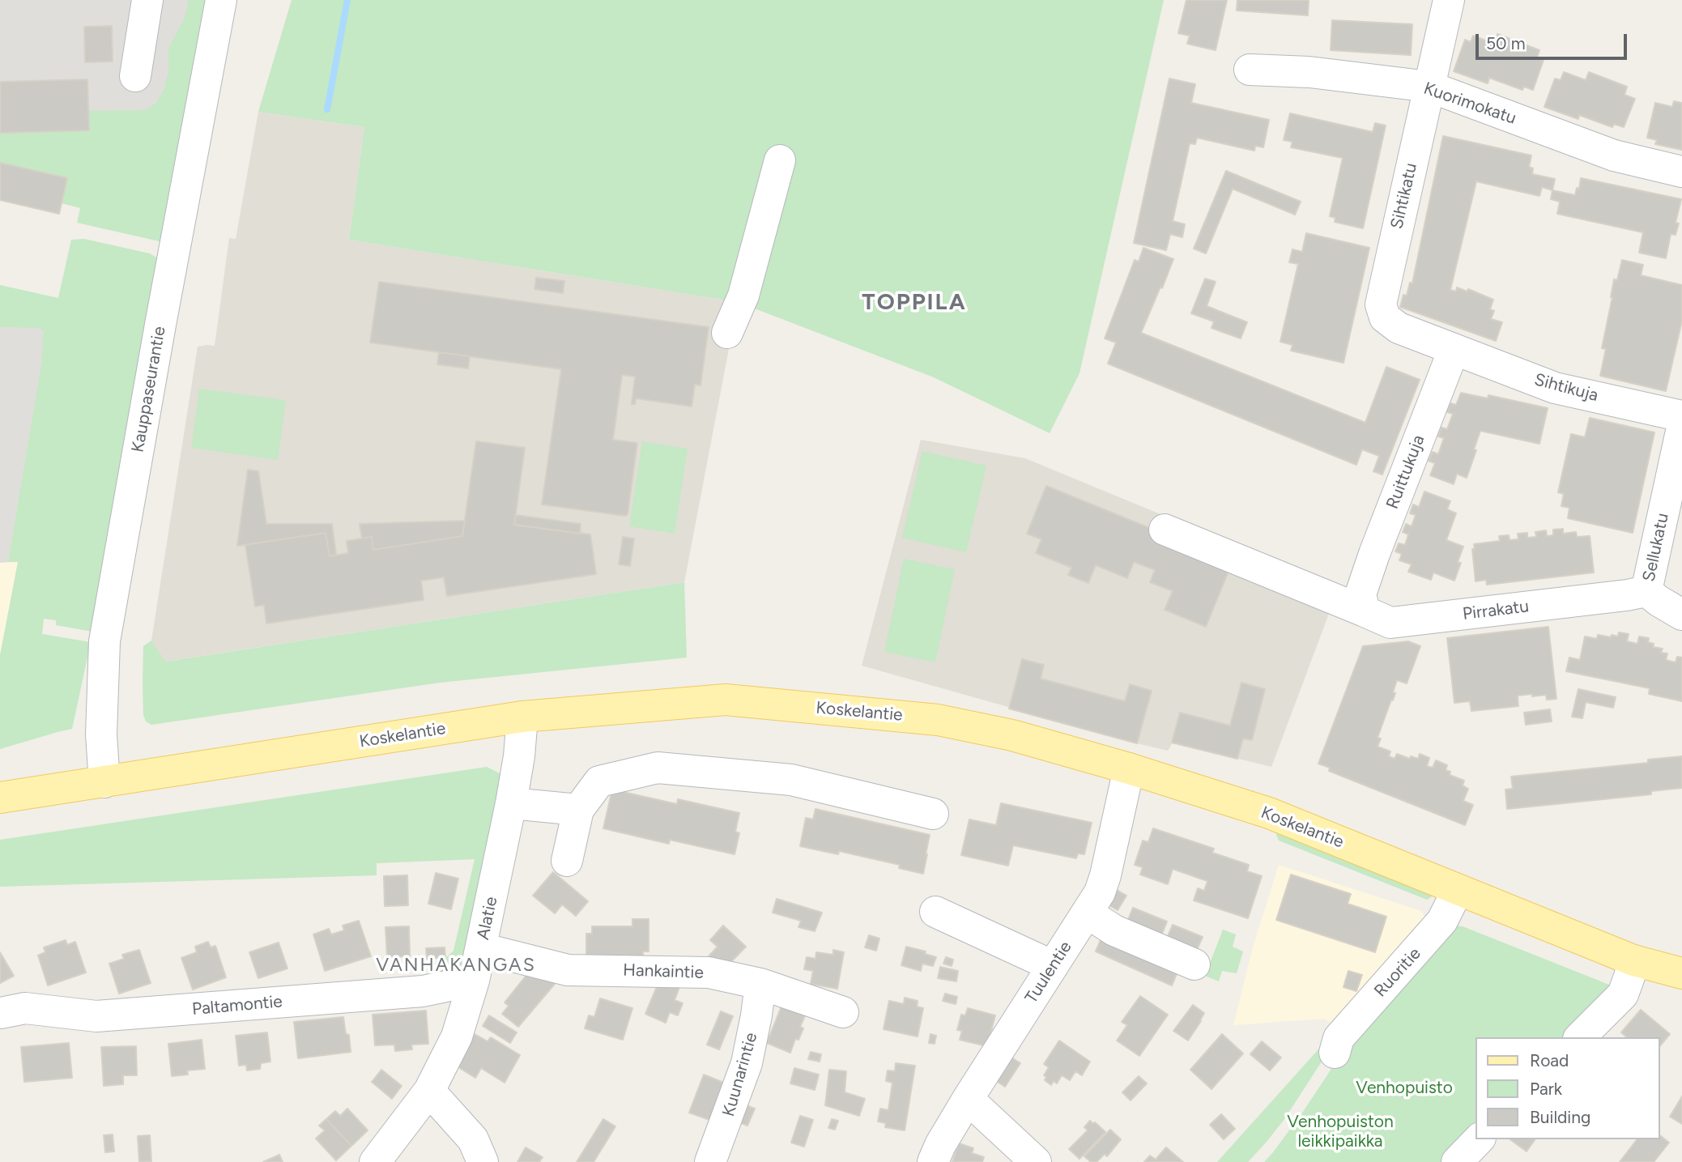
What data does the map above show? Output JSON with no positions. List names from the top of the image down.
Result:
{
  "streets": {
    "main road": ["Koskelantie"],
    "street": [
      "Kuorimokatu",
      "Sihtikatu",
      "Sihtikuja",
      "Kauppaseurantie",
      "Ruittukuja",
      "Sellukatu",
      "Pirrakatu",
      "Alatie",
      "Hankaintie",
      "Tuulentie",
      "Ruoritie",
      "Paltamontie",
      "Kuunarintie"
    ]
  },
  "crossings": [
    ["Kuorimokatu", "Sihtikatu"],
    ["Sihtikatu", "Sihtikuja"],
    ["Sihtikatu", "Ruittukuja"],
    ["Sihtikuja", "Ruittukuja"],
    ["Kauppaseurantie", "Koskelantie"],
    ["Ruittukuja", "Pirrakatu"],
    ["Sellukatu", "Pirrakatu"],
    ["Koskelantie", "Alatie"],
    ["Koskelantie", "Tuulentie"],
    ["Koskelantie", "Ruoritie"],
    ["Alatie", "Hankaintie"],
    ["Alatie", "Paltamontie"],
    ["Hankaintie", "Kuunarintie"]
  ],
  "districts": ["TOPPILA", "VANHAKANGAS"],
  "parks": ["Venhopuisto", "Venhopuiston leikkipaikka"],
  "legend": ["Road", "Park", "Building"],
  "scale_bar": "50 m"
}
